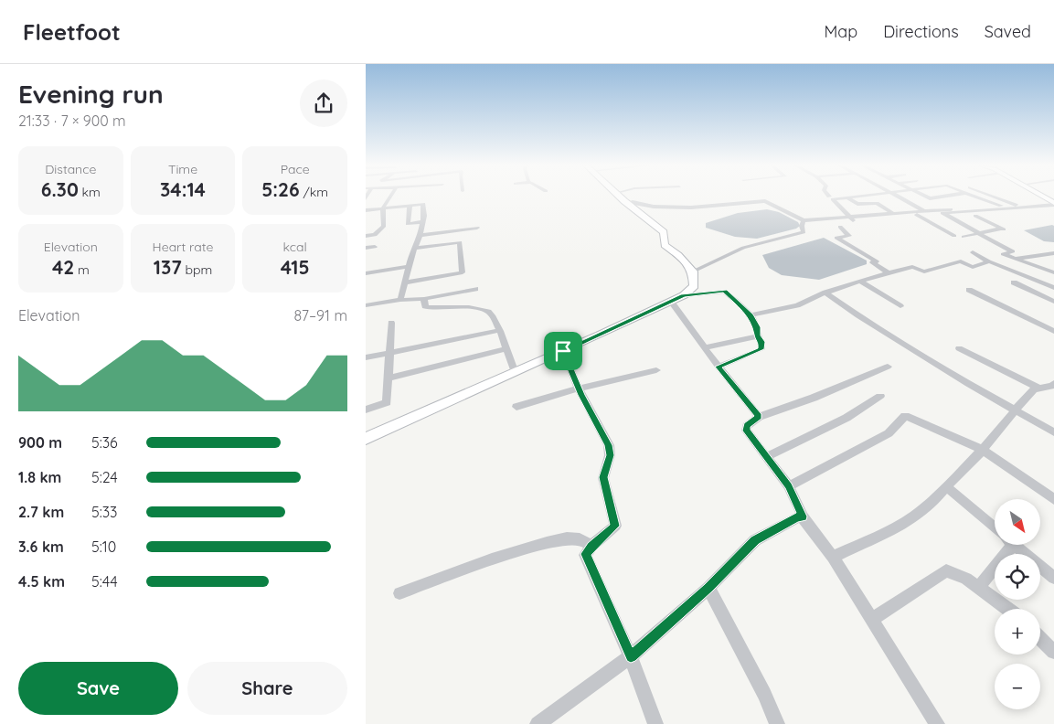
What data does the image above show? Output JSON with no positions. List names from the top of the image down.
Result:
{
  "north": "bottom right",
  "page": {
    "header": "Fleetfoot",
    "nav": ["Map", "Directions", "Saved"],
    "heading": ["Evening run", "21:33 · 7 × 900 m"],
    "stats": [
      ["Distance", "6.30 km"],
      ["Time", "34:14"],
      ["Pace", "5:26 /km"],
      ["Elevation", "42 m"],
      ["Heart rate", "137 bpm"],
      ["kcal", "415"]
    ],
    "chart": ["Elevation", "87–91 m"],
    "list": [
      {
        "name": "900 m",
        "note": "5:36"
      },
      {
        "name": "1.8 km",
        "note": "5:24"
      },
      {
        "name": "2.7 km",
        "note": "5:33"
      },
      {
        "name": "3.6 km",
        "note": "5:10"
      },
      {
        "name": "4.5 km",
        "note": "5:44"
      }
    ],
    "map_buttons": ["+", "−"],
    "buttons": ["Save", "Share"]
  }
}
